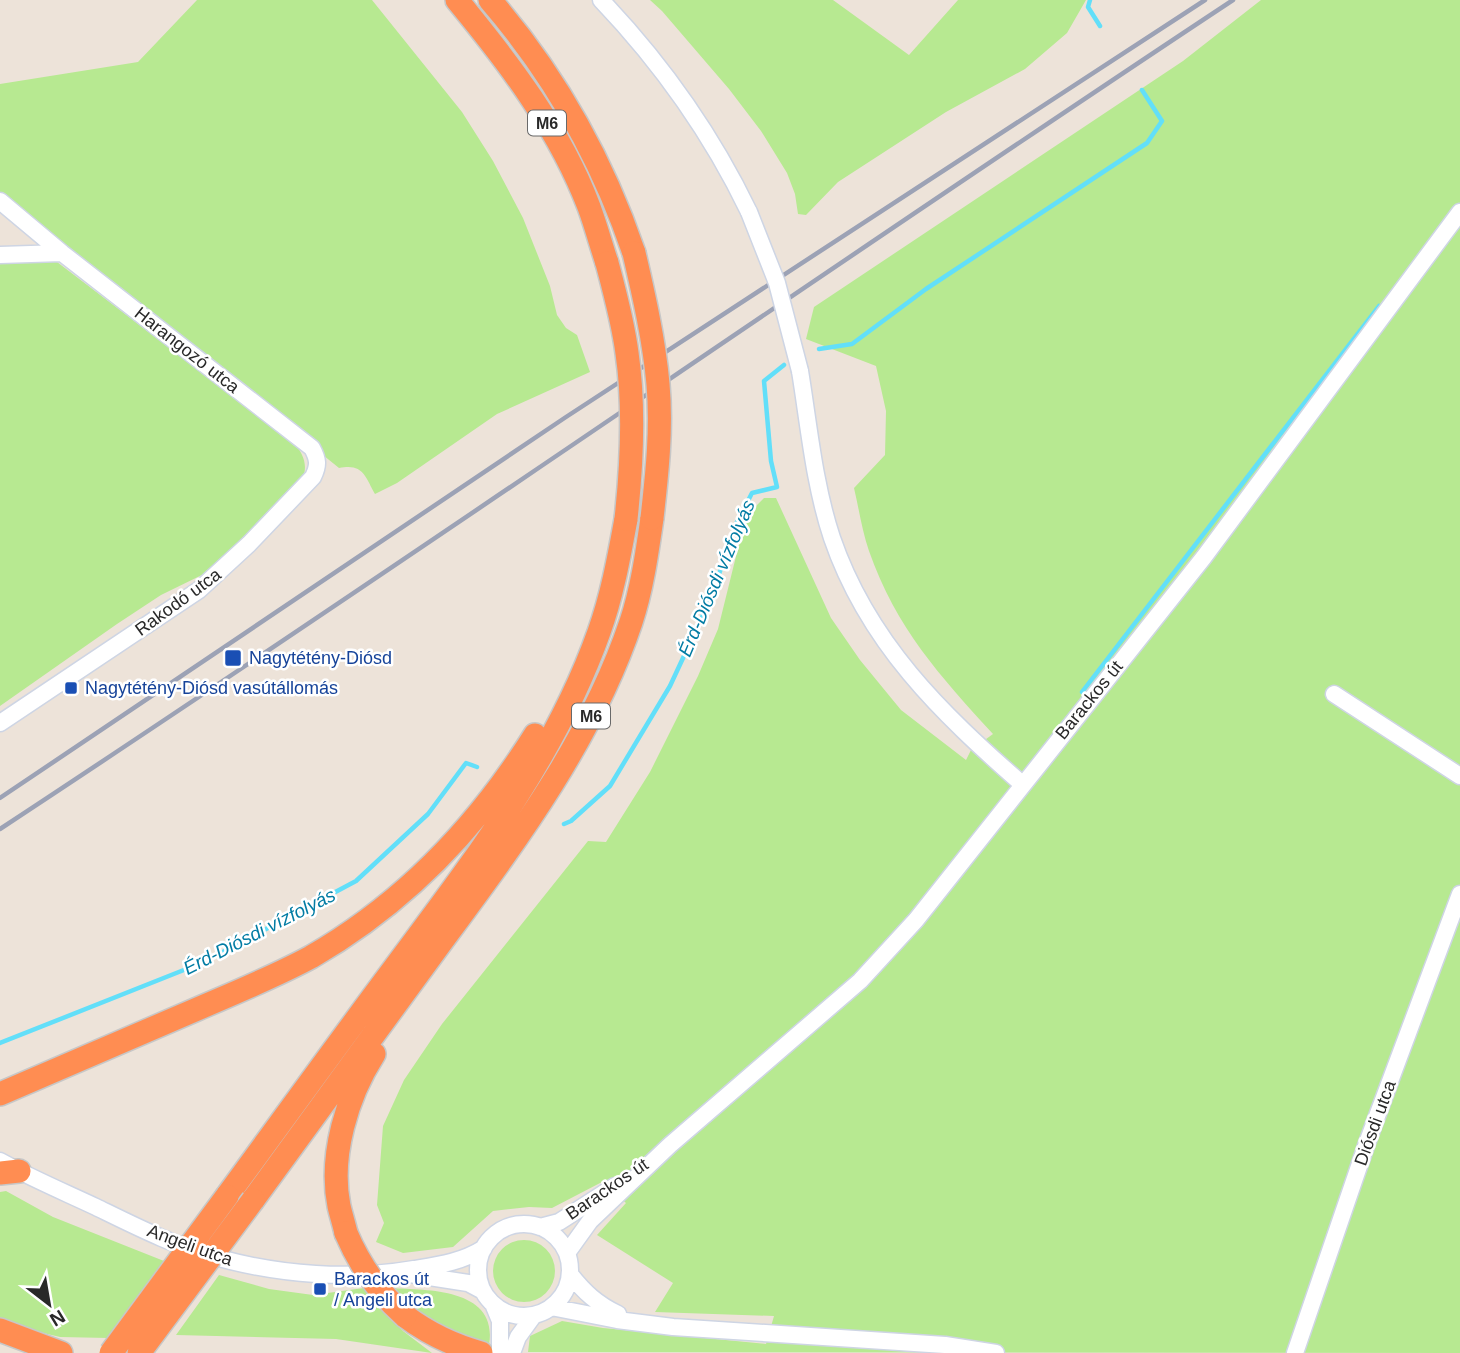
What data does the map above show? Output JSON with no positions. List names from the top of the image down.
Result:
{
  "streets": {
    "highway": ["M6"],
    "street": [
      "Harangozó utca",
      "Rakodó utca",
      "Barackos út",
      "Diósdi utca",
      "Angeli utca"
    ]
  },
  "crossings": [
    ["Harangozó utca", "Rakodó utca"],
    ["Barackos út", "Angeli utca"]
  ],
  "water": ["Érd-Diósdi vízfolyás"],
  "places": {
    "transit": ["Nagytétény-Diósd", "Nagytétény-Diósd vasútállomás", "Barackos út / Angeli utca"]
  },
  "north": "bottom right"
}
